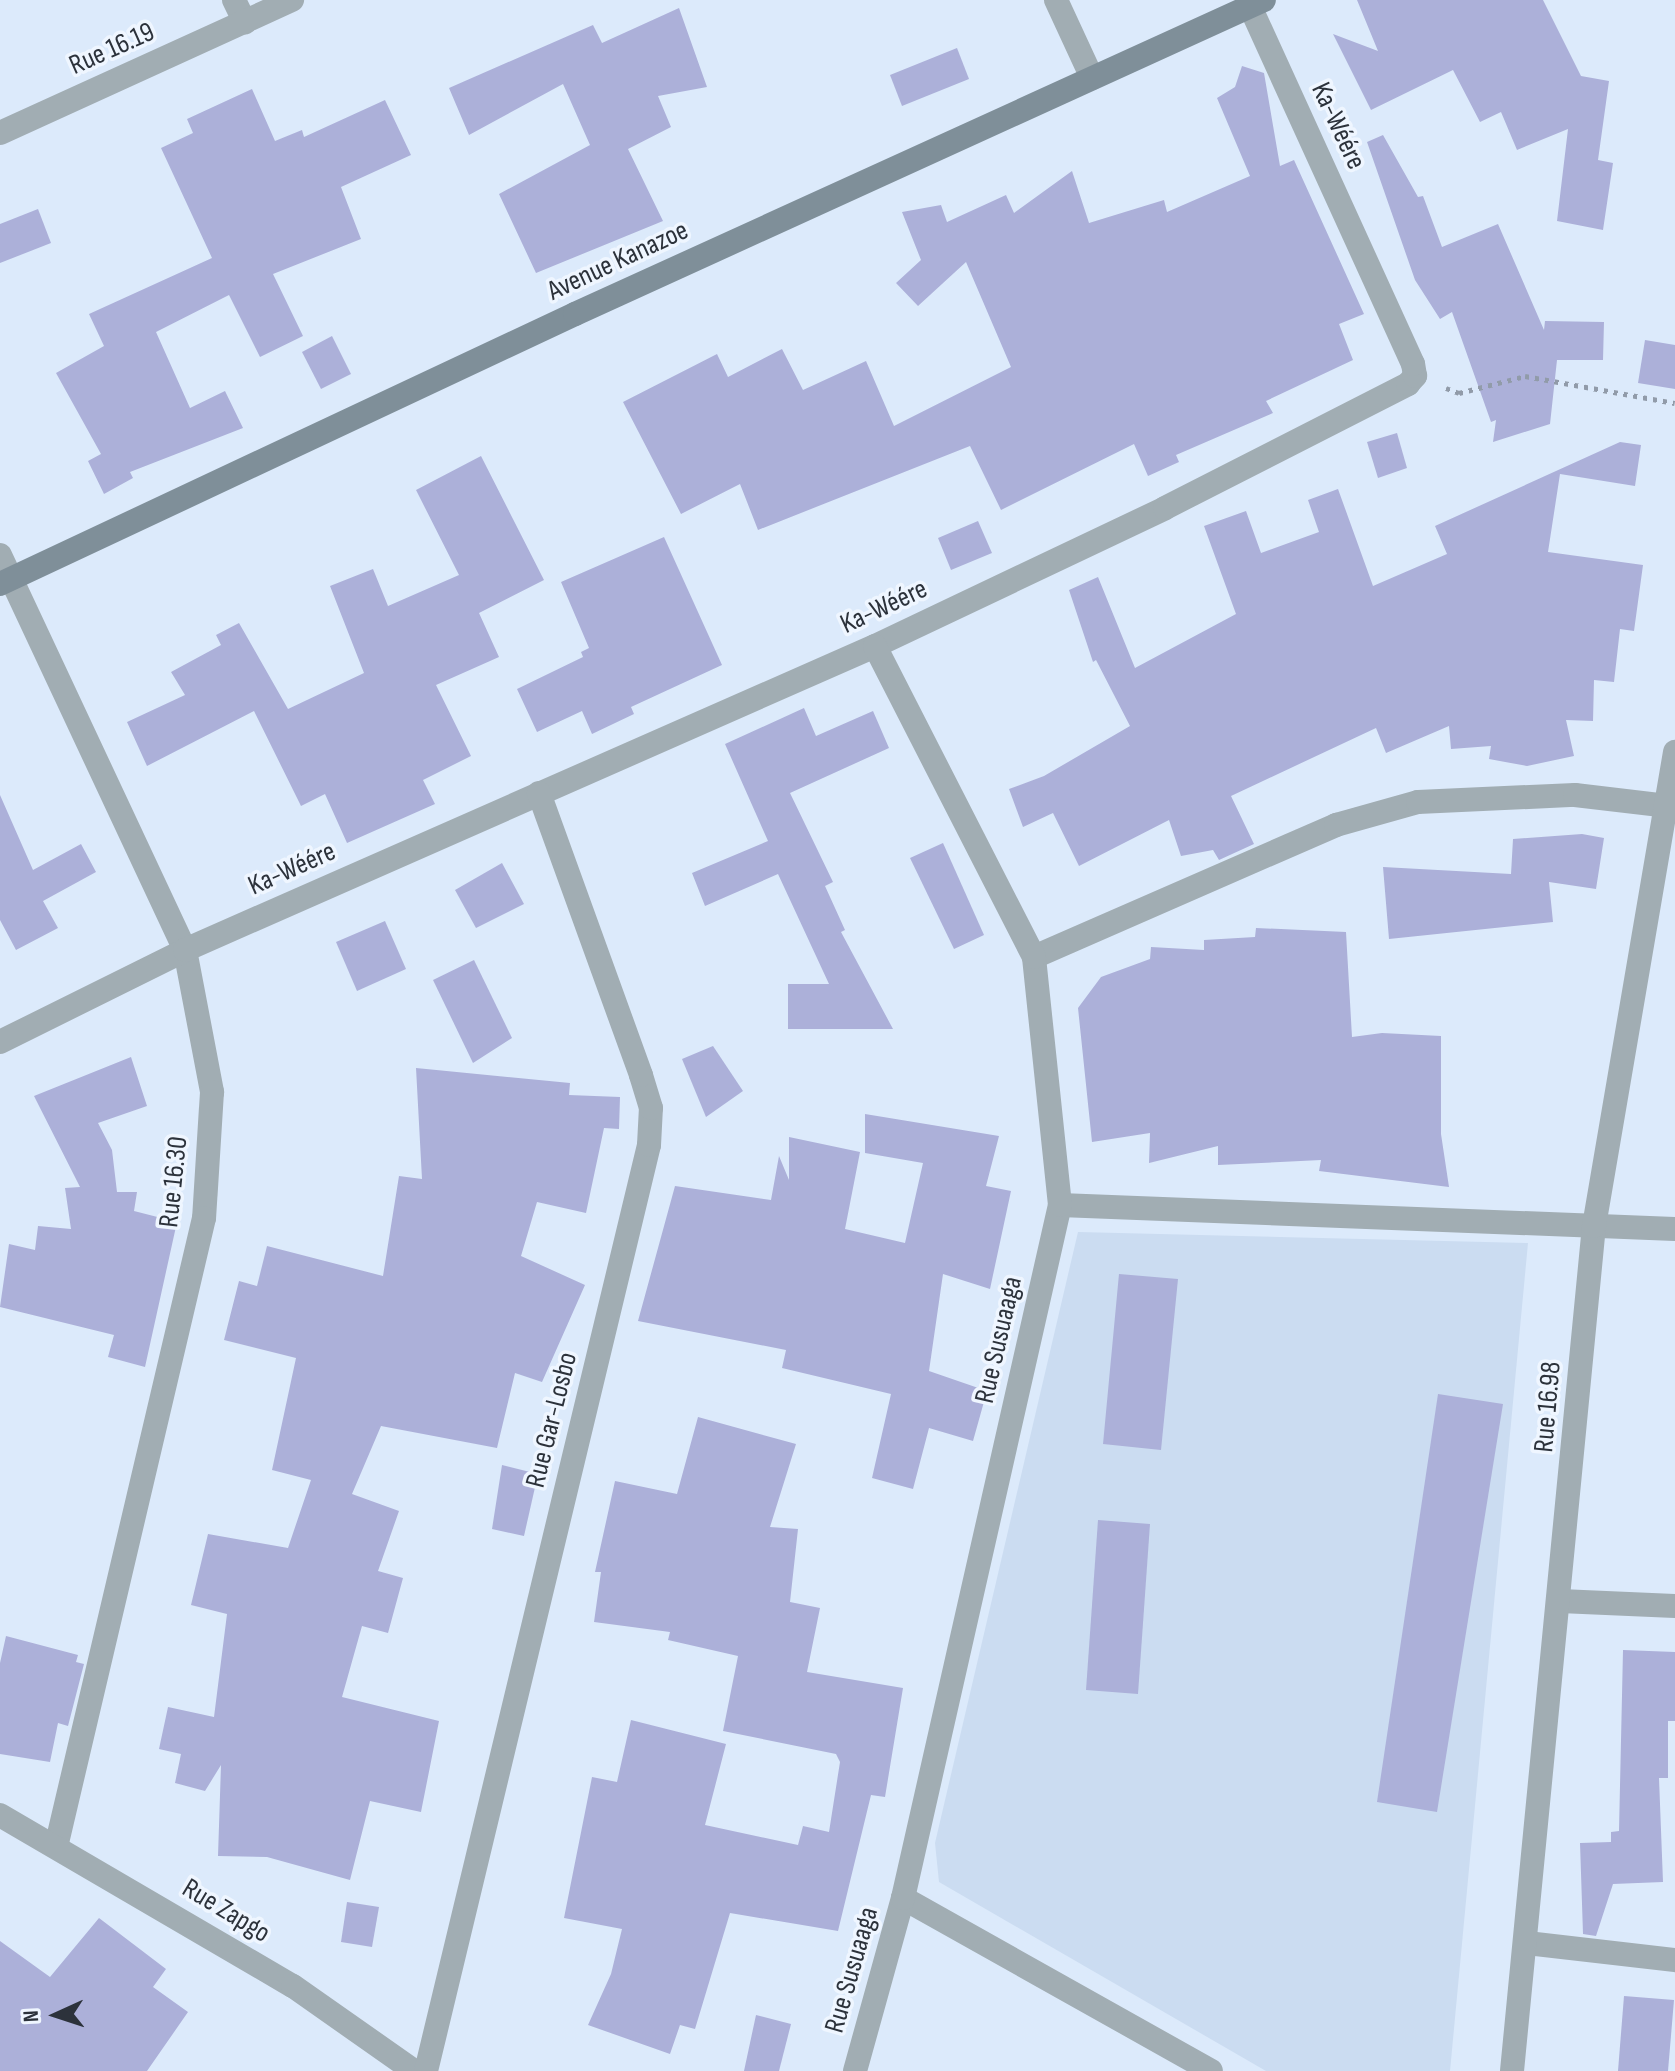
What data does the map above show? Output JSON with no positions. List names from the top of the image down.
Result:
{
  "streets": {
    "street": [
      "Rue 16.19",
      "Ka-Wéére",
      "Avenue Kanazoe",
      "Rue 16.30",
      "Rue Susuaaga",
      "Rue 16.98",
      "Rue Gar-Losbo",
      "Rue Zapgo"
    ]
  },
  "crossings": [
    ["Ka-Wéére", "Avenue Kanazoe"],
    ["Ka-Wéére", "Rue 16.30"],
    ["Ka-Wéére", "Rue Susuaaga"],
    ["Ka-Wéére", "Rue Gar-Losbo"],
    ["Avenue Kanazoe", "Rue 16.30"],
    ["Rue 16.30", "Rue Zapgo"]
  ],
  "north": "left"
}
